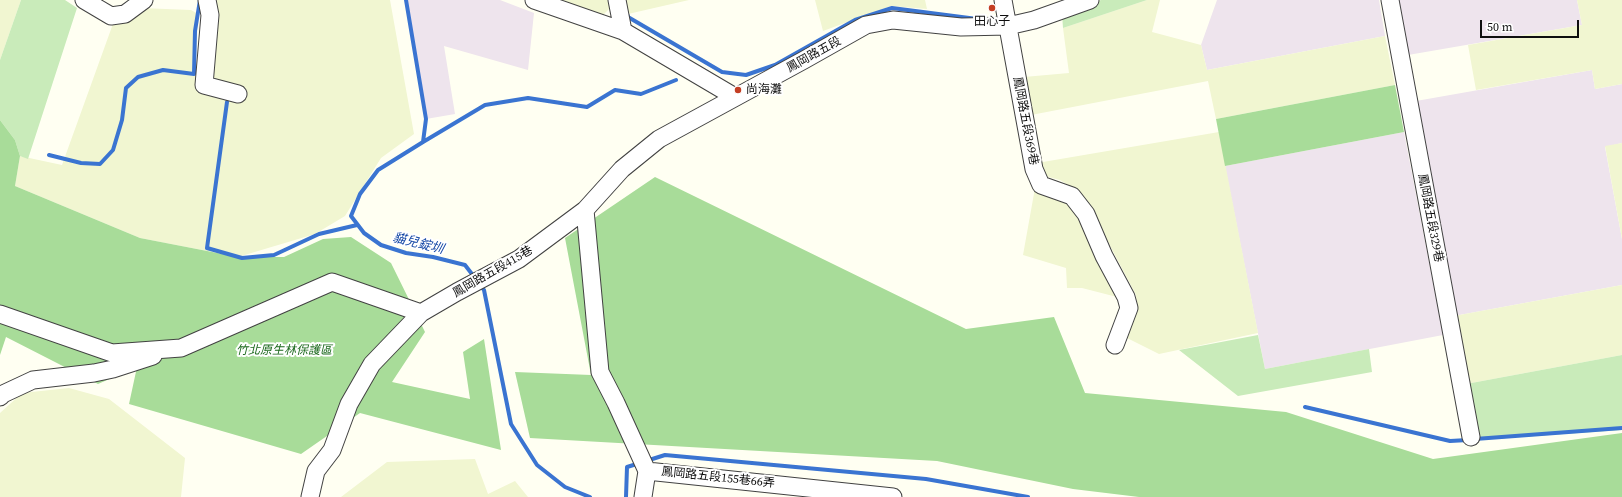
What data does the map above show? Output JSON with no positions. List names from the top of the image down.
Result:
{
  "streets": {
    "street": [
      "鳳岡路五段",
      "鳳岡路五段369巷",
      "鳳岡路五段329巷",
      "鳳岡路五段415巷",
      "鳳岡路五段155巷66弄"
    ]
  },
  "crossings": [
    ["鳳岡路五段", "鳳岡路五段369巷"],
    ["鳳岡路五段", "鳳岡路五段415巷"],
    ["鳳岡路五段415巷", "鳳岡路五段155巷66弄"]
  ],
  "water": ["貓兒錠圳"],
  "parks": ["竹北原生林保護區"],
  "places": ["田心子", "尚海灘"],
  "scale_bar": "50 m"
}
